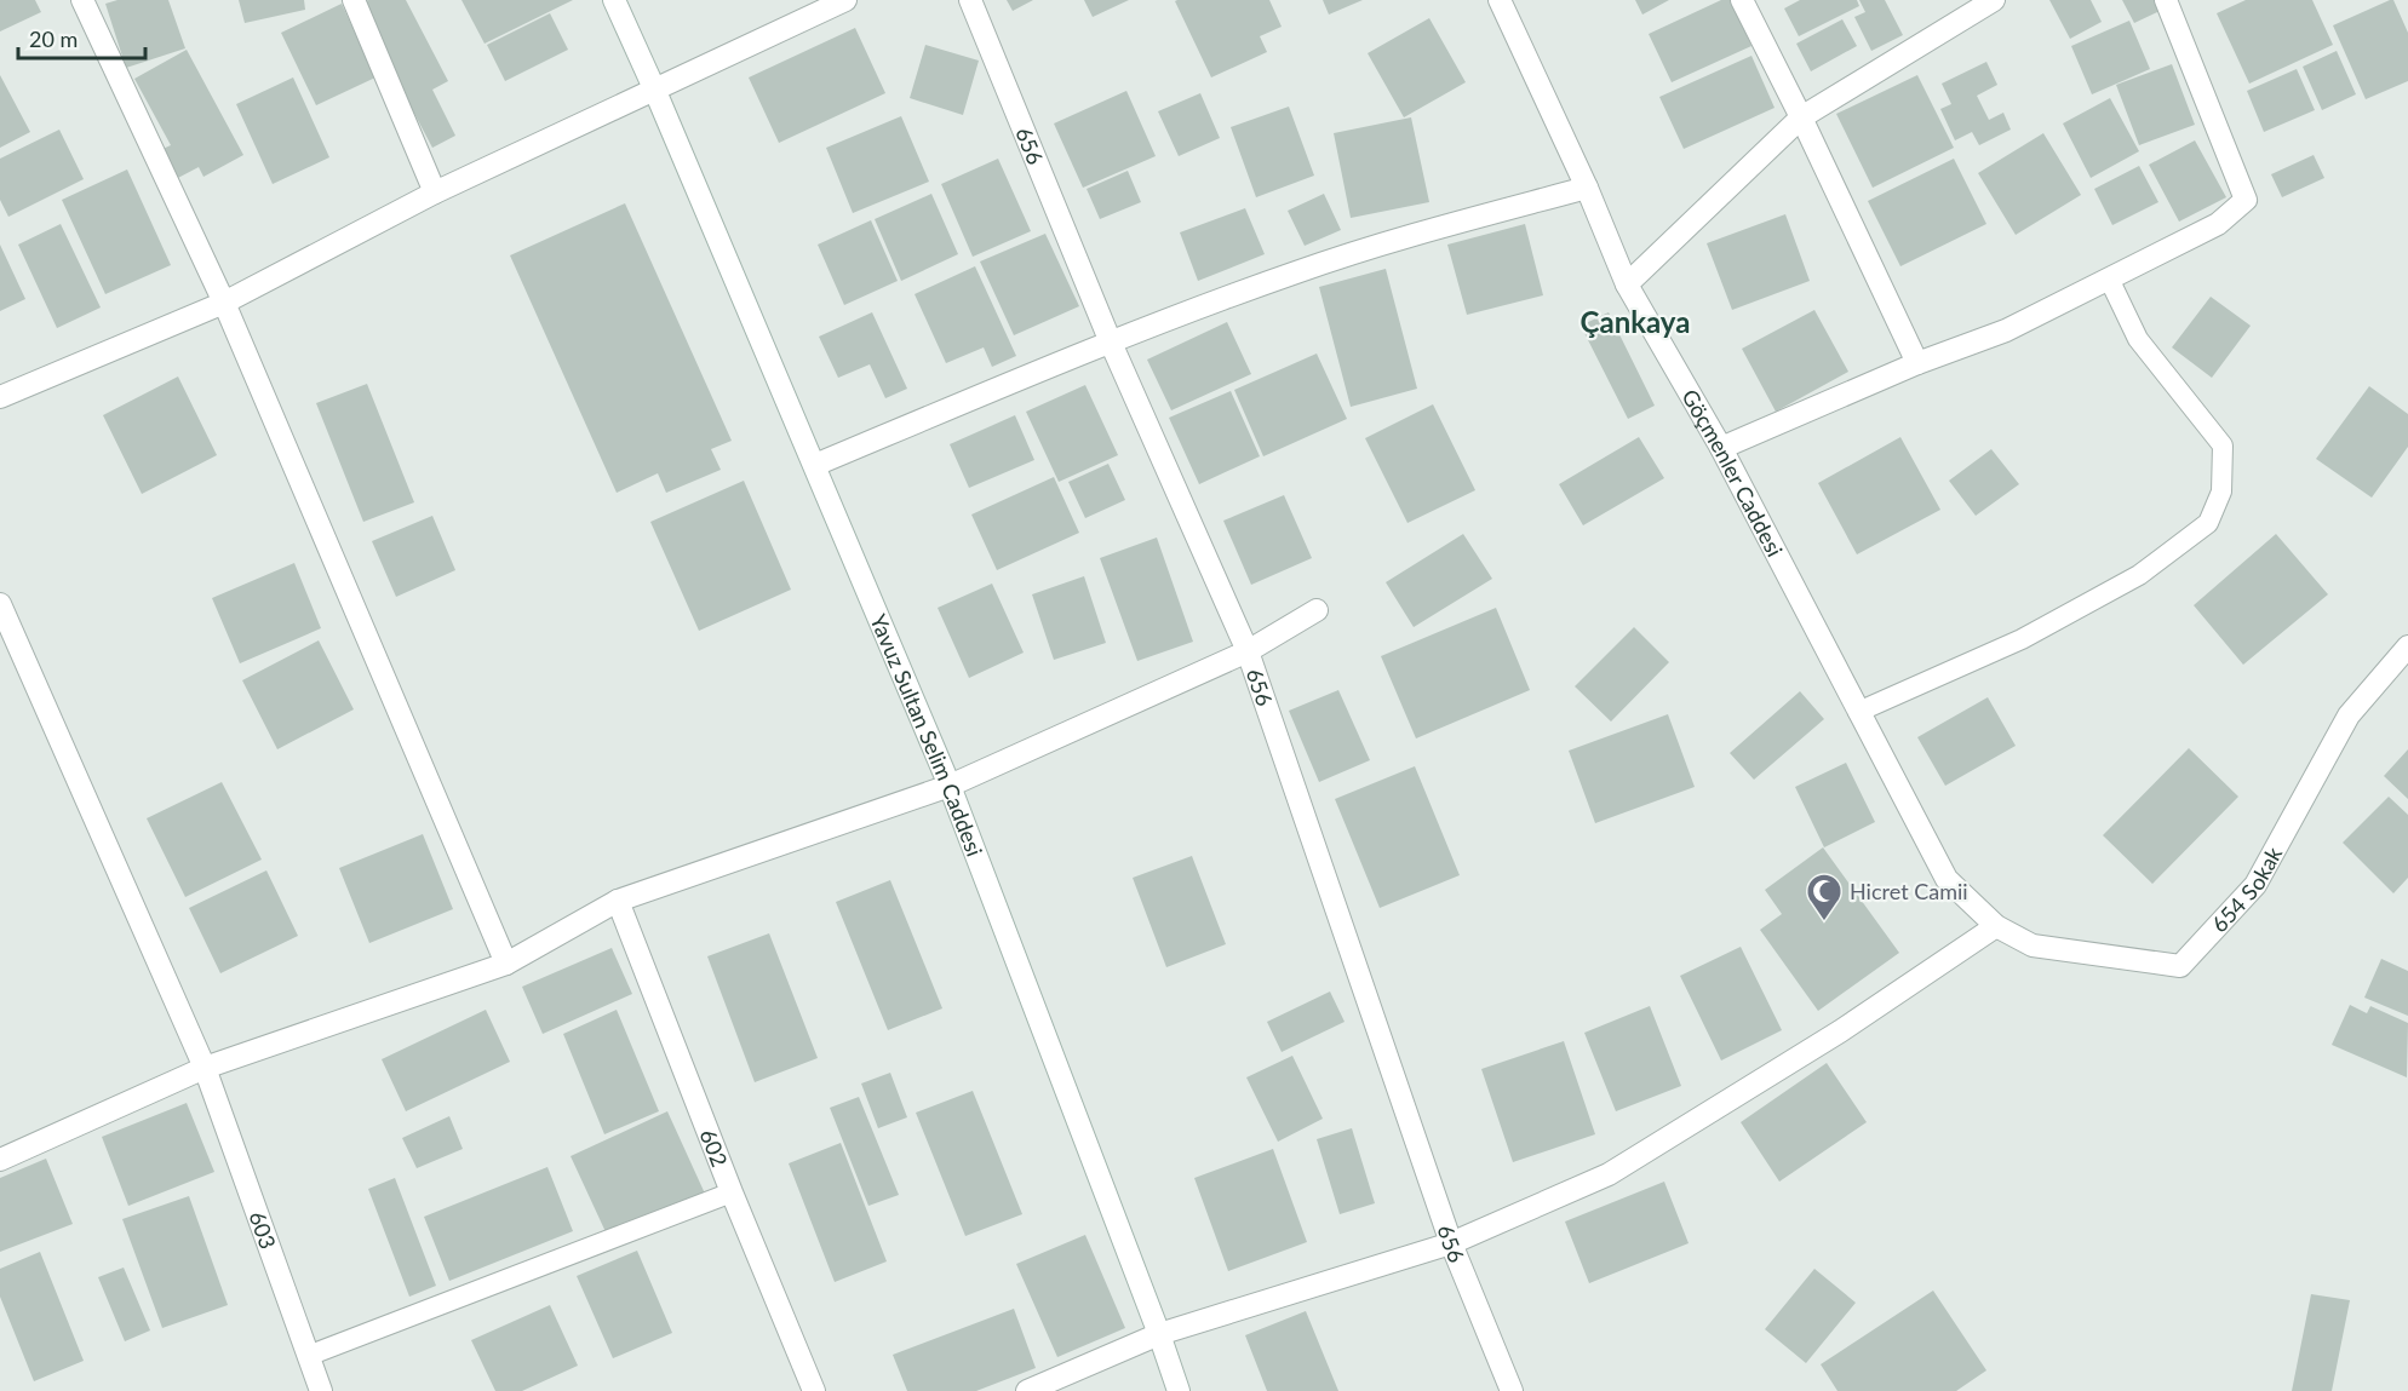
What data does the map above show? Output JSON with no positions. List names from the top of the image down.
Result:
{
  "streets": {
    "street": [
      "656",
      "Göçmenler Caddesi",
      "Yavuz Sultan Selim Caddesi",
      "654 Sokak",
      "602",
      "603"
    ]
  },
  "crossings": [
    ["Göçmenler Caddesi", "654 Sokak"]
  ],
  "districts": ["Çankaya"],
  "places": {
    "mosque": ["Hicret Camii"]
  },
  "scale_bar": "20 m"
}
